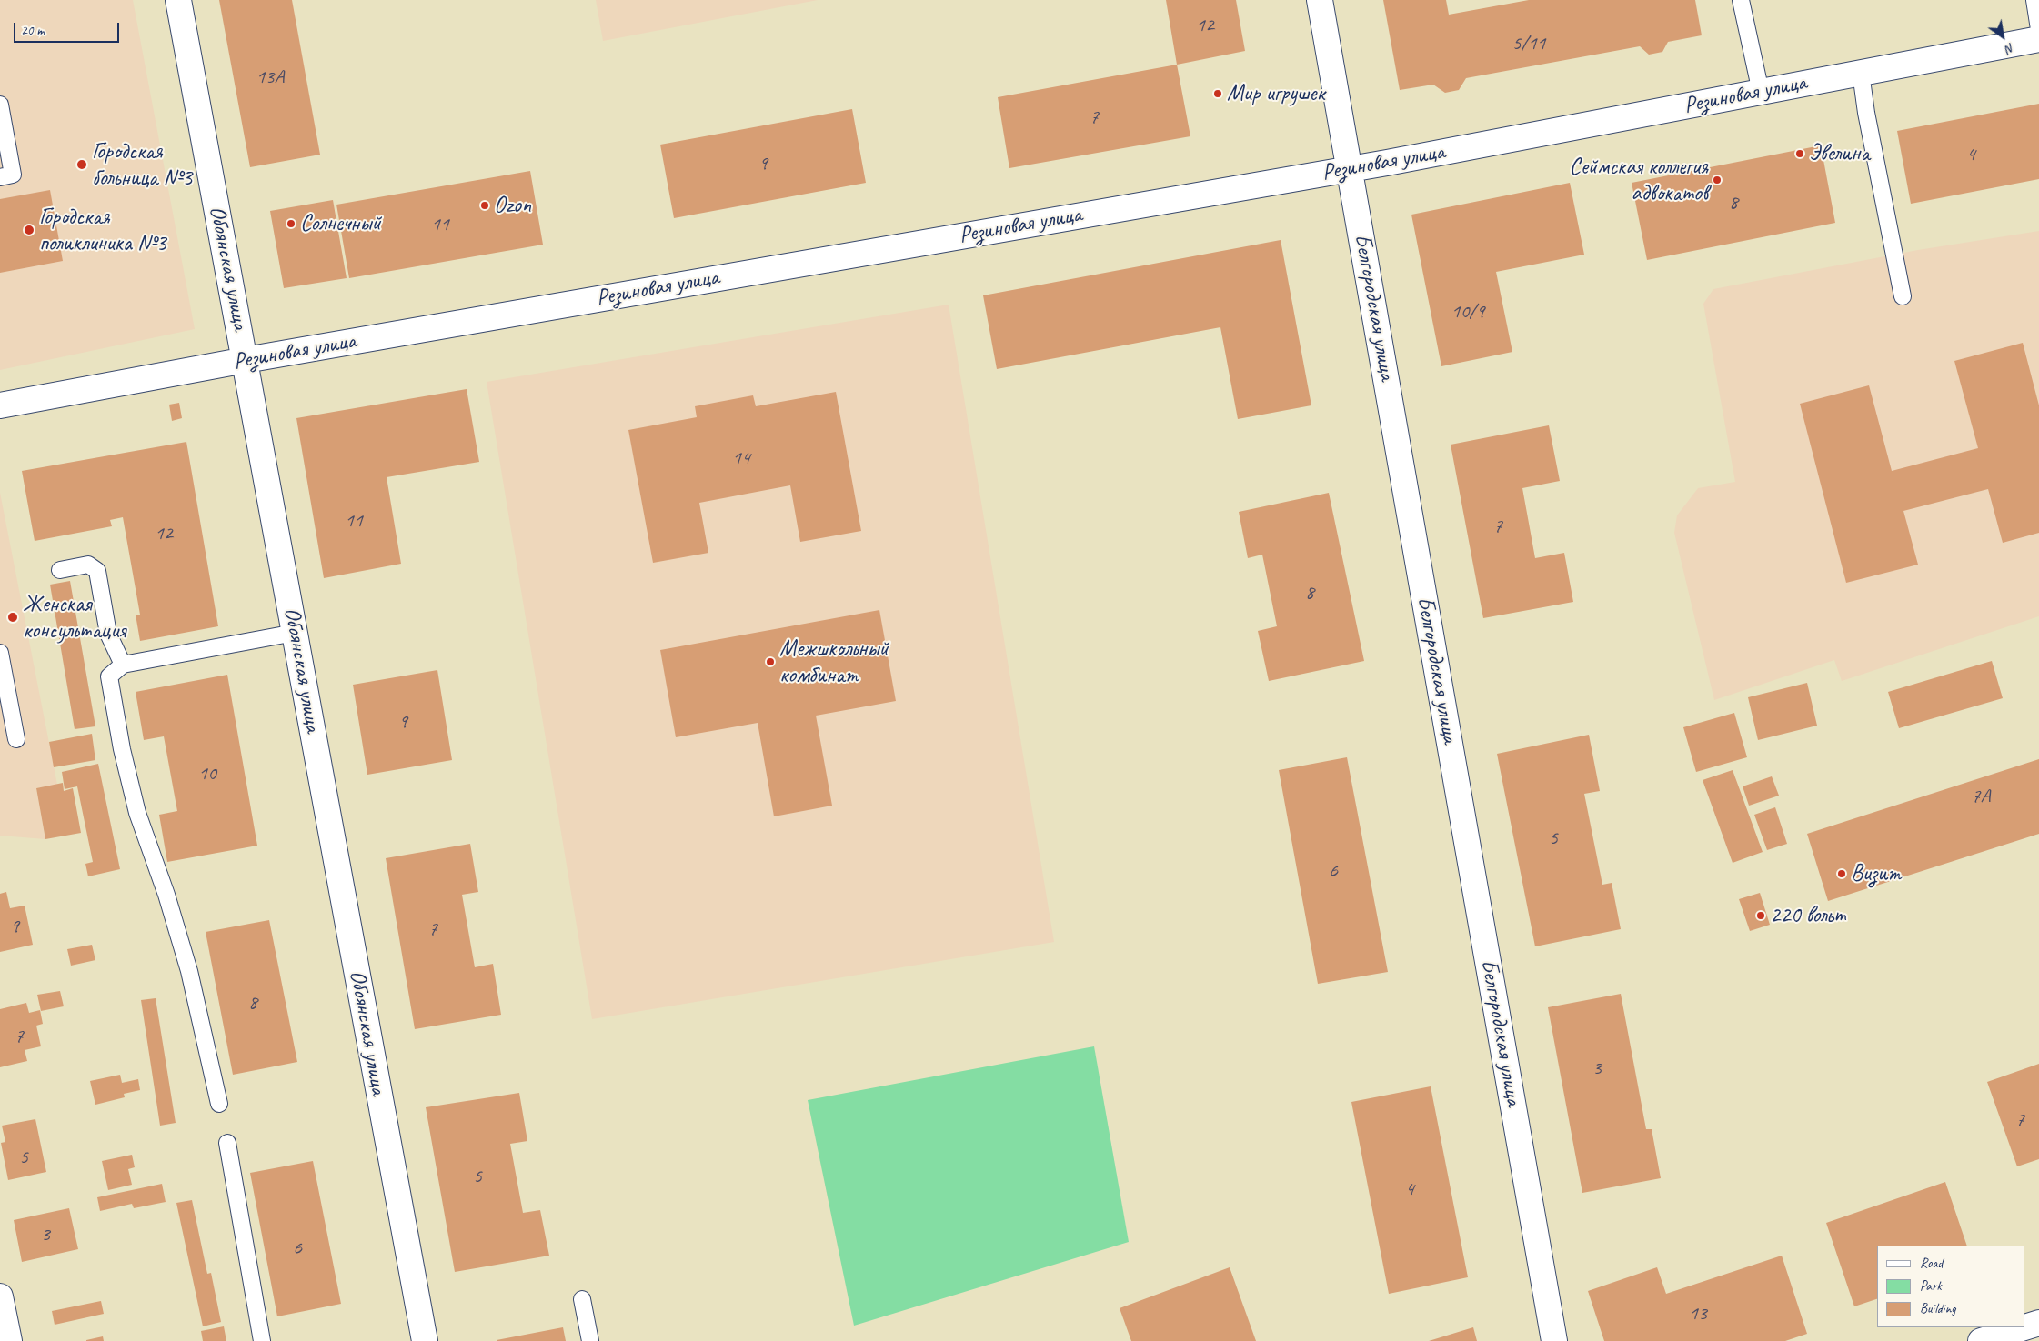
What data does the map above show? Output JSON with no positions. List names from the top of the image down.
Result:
{
  "streets": {
    "street": ["Резиновая улица", "Обоянская улица", "Белгородская улица"]
  },
  "crossings": [
    ["Резиновая улица", "Обоянская улица"],
    ["Резиновая улица", "Белгородская улица"]
  ],
  "places": [
    "Мир игрушек",
    "Эвелина",
    "Городская больница №3",
    "Сеймская коллегия адвокатов",
    "Ozon",
    "Солнечный",
    "Городская поликлиника №3",
    "Женская консультация",
    "Межшкольный комбинат",
    "Визит",
    "220 вольт"
  ],
  "house_numbers": [
    "12",
    "5/11",
    "13А",
    "7",
    "4",
    "9",
    "8",
    "11",
    "10/9",
    "14",
    "11",
    "7",
    "12",
    "8",
    "9",
    "10",
    "7А",
    "5",
    "6",
    "9",
    "7",
    "8",
    "7",
    "3",
    "7",
    "5",
    "5",
    "4",
    "3",
    "6",
    "13"
  ],
  "legend": ["Road", "Park", "Building"],
  "scale_bar": "20 m",
  "north": "bottom right"
}
